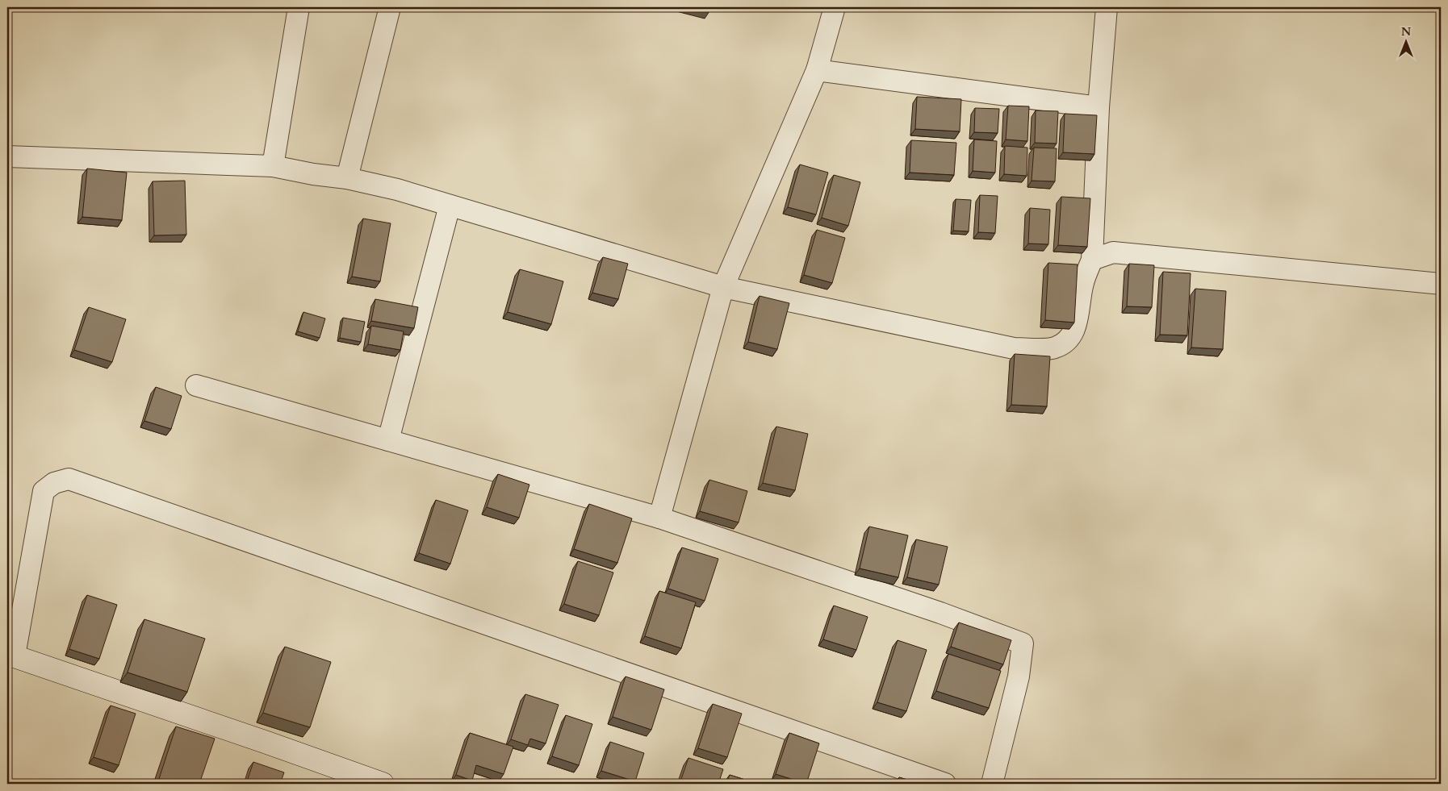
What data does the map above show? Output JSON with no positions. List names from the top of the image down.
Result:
{
  "north": "top"
}
